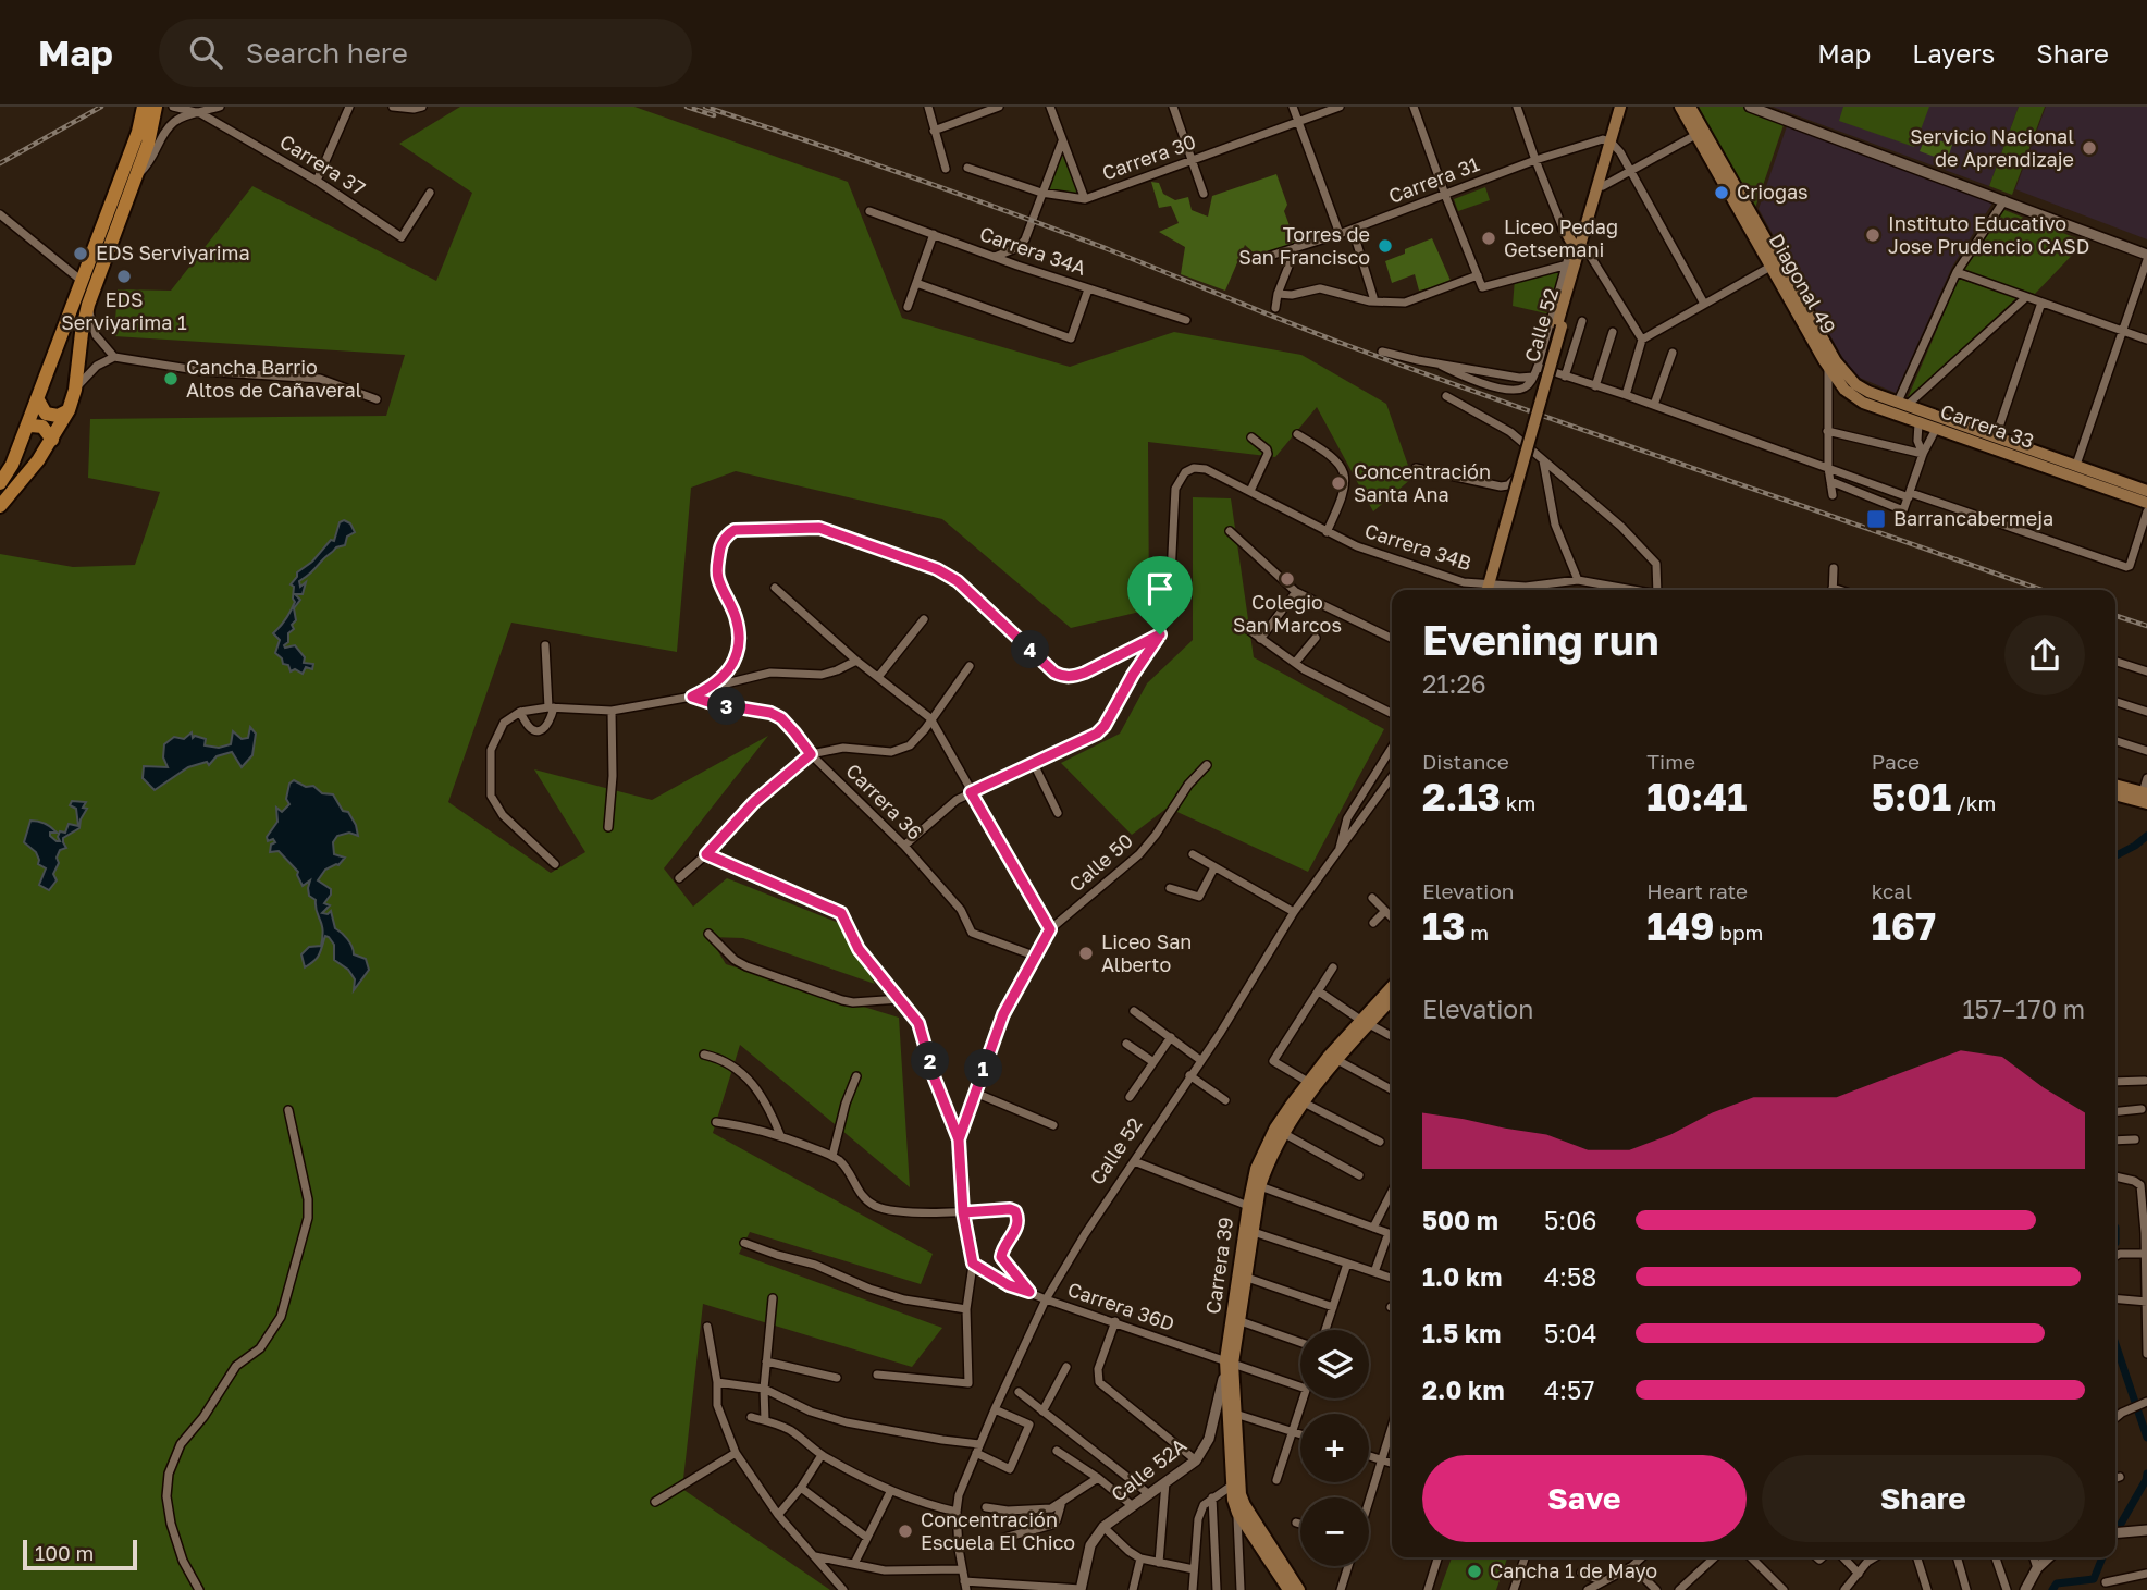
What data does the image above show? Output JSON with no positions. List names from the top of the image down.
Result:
{
  "streets": {
    "main road": [
      "Diagonal 49",
      "Calle 52",
      "Carrera 33",
      "Carrera 39"
    ],
    "street": [
      "Carrera 30",
      "Carrera 37",
      "Carrera 31",
      "Carrera 34A",
      "Carrera 34B",
      "Carrera 36",
      "Calle 50",
      "Carrera 36D",
      "Calle 52A"
    ]
  },
  "crossings": [
    ["Carrera 31", "Calle 52"],
    ["Diagonal 49", "Carrera 33"],
    ["Calle 52", "Carrera 34B"],
    ["Calle 52", "Carrera 36D"],
    ["Carrera 36", "Calle 50"],
    ["Calle 50", "Carrera 36D"],
    ["Carrera 39", "Carrera 36D"],
    ["Carrera 39", "Calle 52A"],
    ["Carrera 36D", "Calle 52A"]
  ],
  "places": {
    "other": [
      "Servicio Nacional de Aprendizaje",
      "Criogas",
      "Instituto Educativo Jose Prudencio CASD",
      "Liceo Pedag Getsemani",
      "Torres de San Francisco",
      "EDS Serviyarima",
      "EDS Serviyarima 1",
      "Cancha Barrio Altos de Cañaveral",
      "Concentración Santa Ana",
      "Colegio San Marcos",
      "Liceo San Alberto",
      "Concentración Escuela El Chico",
      "Cancha 1 de Mayo"
    ],
    "transit": ["Barrancabermeja"]
  },
  "scale_bar": "100 m",
  "page": {
    "header": "Map",
    "search": "Search here",
    "nav": ["Map", "Layers", "Share"],
    "heading": ["Evening run", "21:26"],
    "pins": [
      "4",
      "3",
      "2",
      "1"
    ],
    "stats": [
      ["Distance", "2.13 km"],
      ["Time", "10:41"],
      ["Pace", "5:01 /km"],
      ["Elevation", "13 m"],
      ["Heart rate", "149 bpm"],
      ["kcal", "167"]
    ],
    "chart": ["Elevation", "157–170 m"],
    "list": [
      {
        "name": "500 m",
        "note": "5:06"
      },
      {
        "name": "1.0 km",
        "note": "4:58"
      },
      {
        "name": "1.5 km",
        "note": "5:04"
      },
      {
        "name": "2.0 km",
        "note": "4:57"
      }
    ],
    "map_buttons": ["+", "−"],
    "buttons": ["Save", "Share"],
    "scale": "100 m"
  }
}
